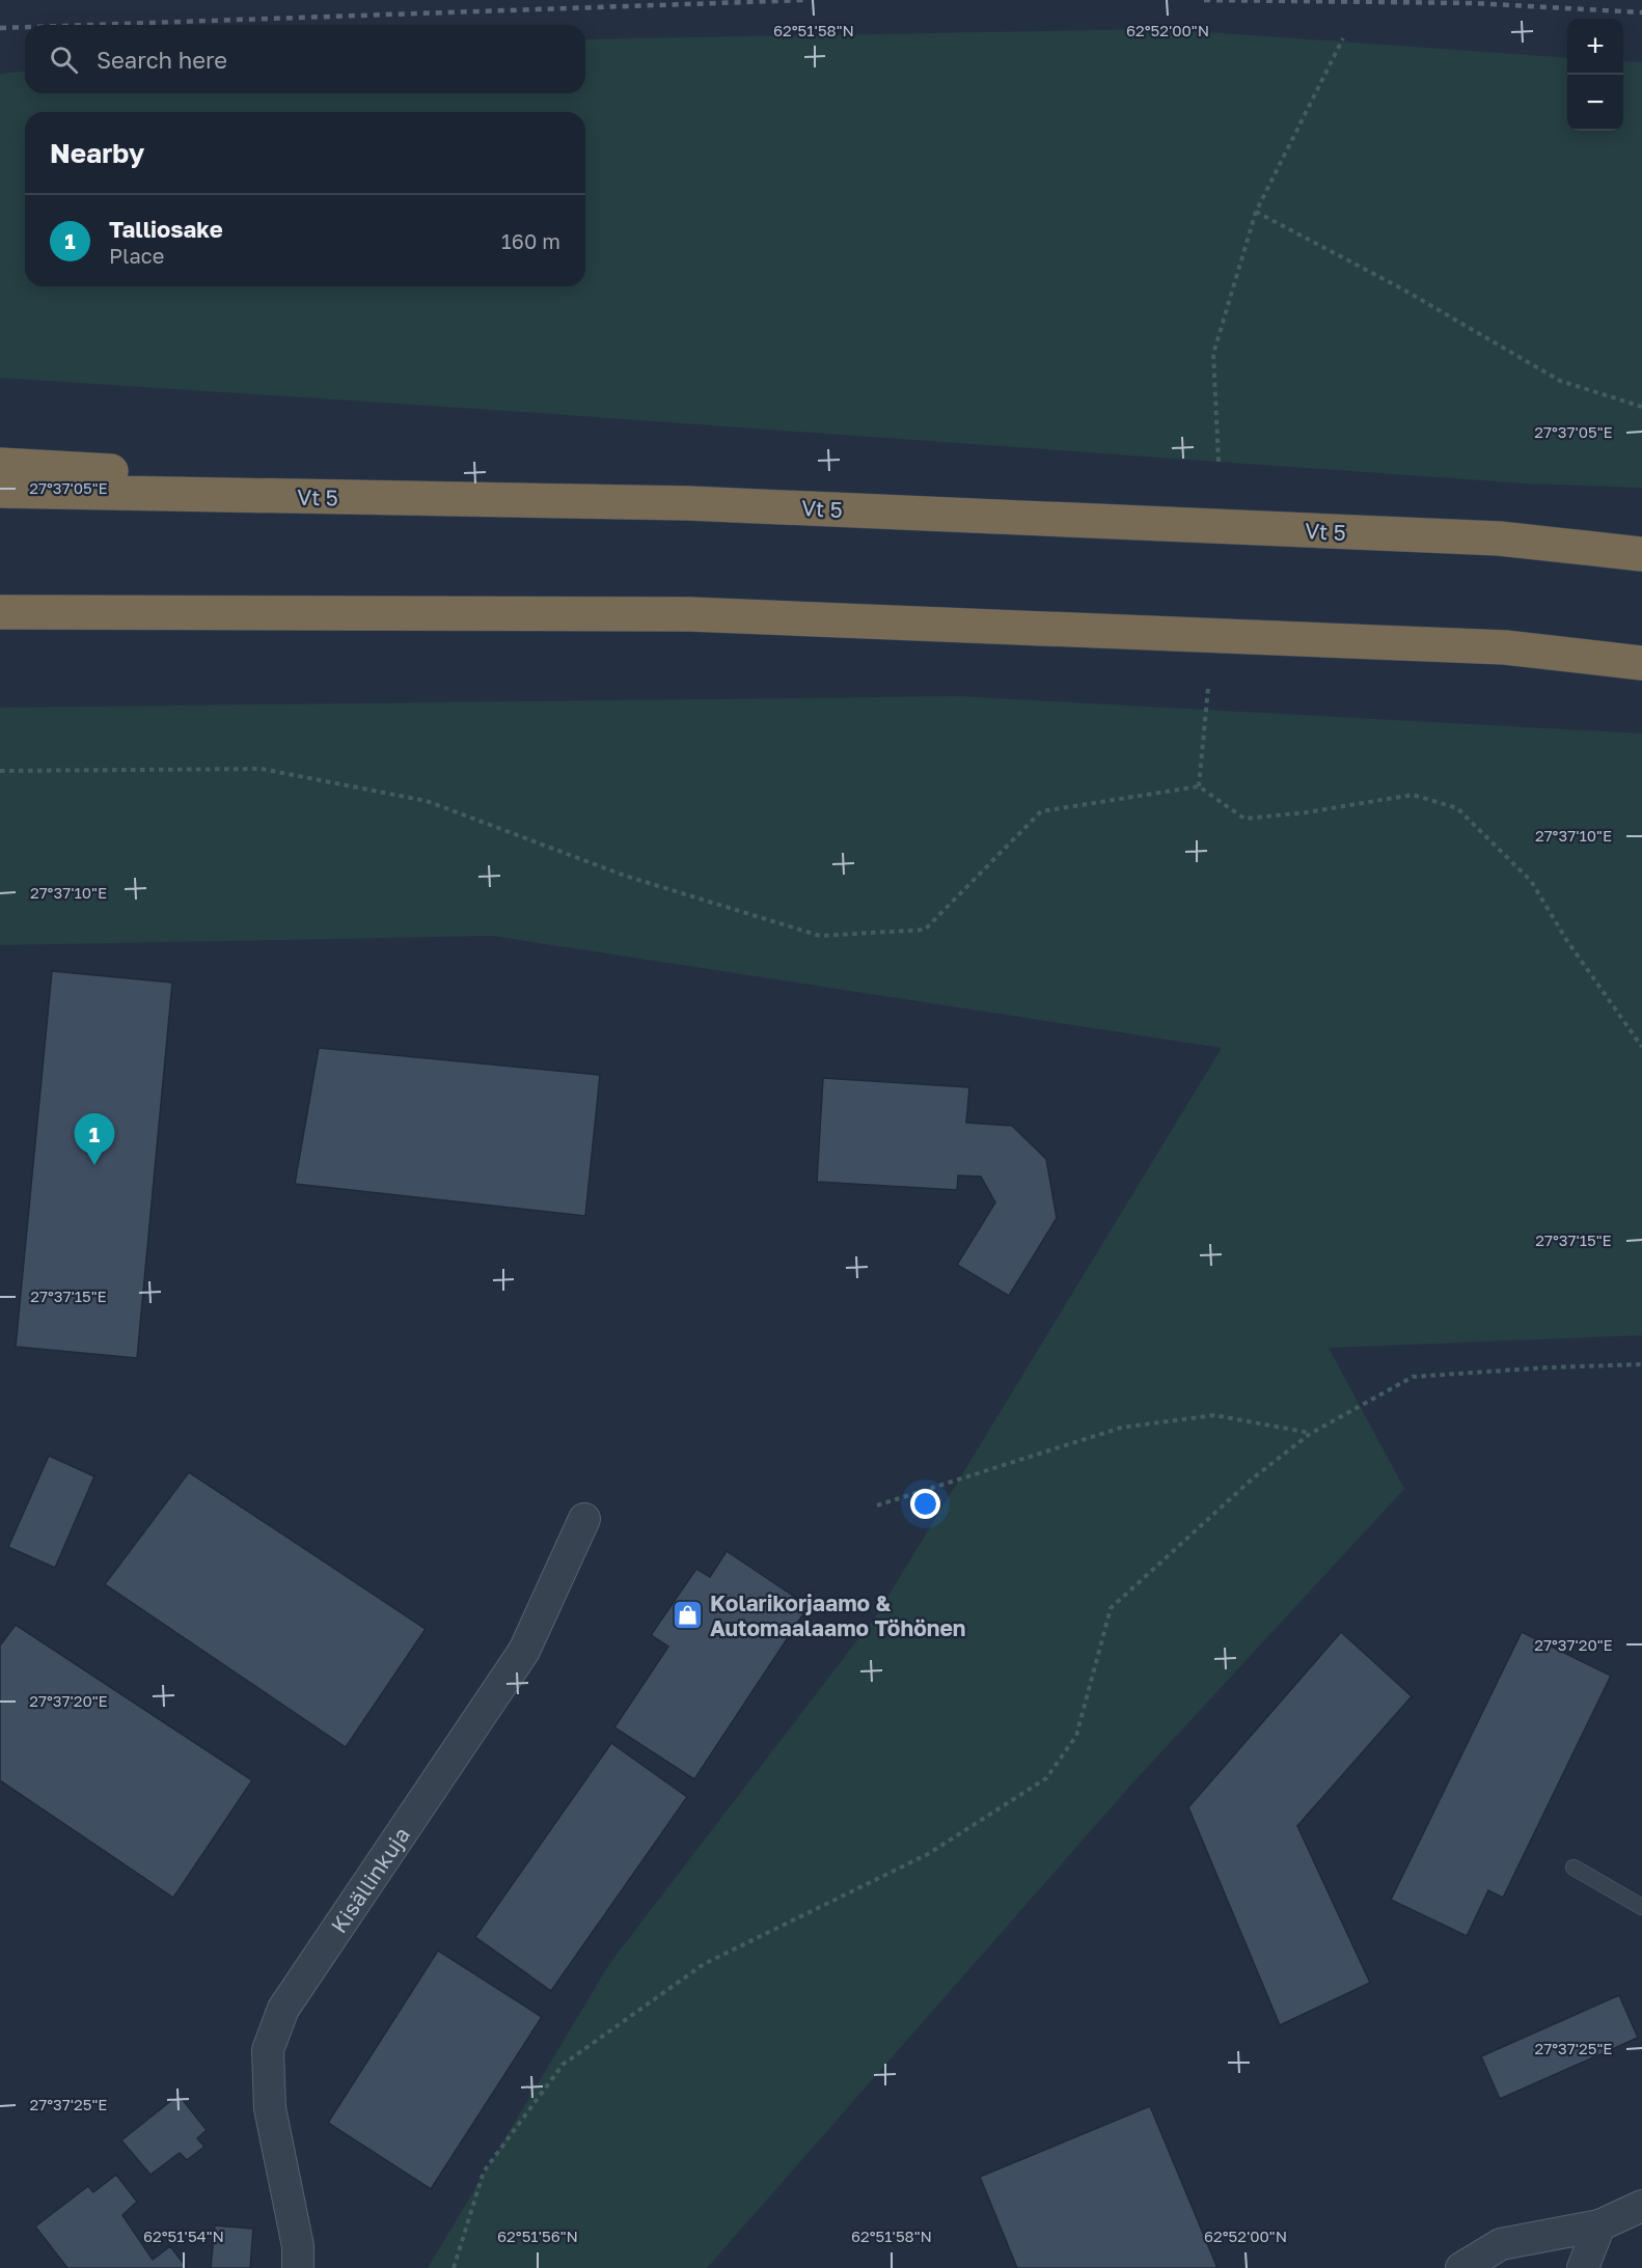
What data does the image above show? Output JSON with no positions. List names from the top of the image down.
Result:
{
  "streets": {
    "highway": ["Vt 5"],
    "street": ["Kisällinkuja"]
  },
  "places": {
    "shop": ["Kolarikorjaamo & Automaalaamo Töhönen"]
  },
  "page": {
    "map_buttons": ["+", "−"],
    "search": "Search here",
    "heading": "Nearby",
    "list": [
      {
        "mark": "1",
        "name": "Talliosake",
        "note": "Place",
        "value": "160 m"
      }
    ],
    "pins": "1"
  },
  "coordinates": [
    "62°51'58\"N",
    "62°52'00\"N",
    "27°37'05\"E",
    "27°37'10\"E",
    "27°37'15\"E",
    "27°37'20\"E",
    "27°37'25\"E",
    "62°51'54\"N",
    "62°51'56\"N"
  ]
}
